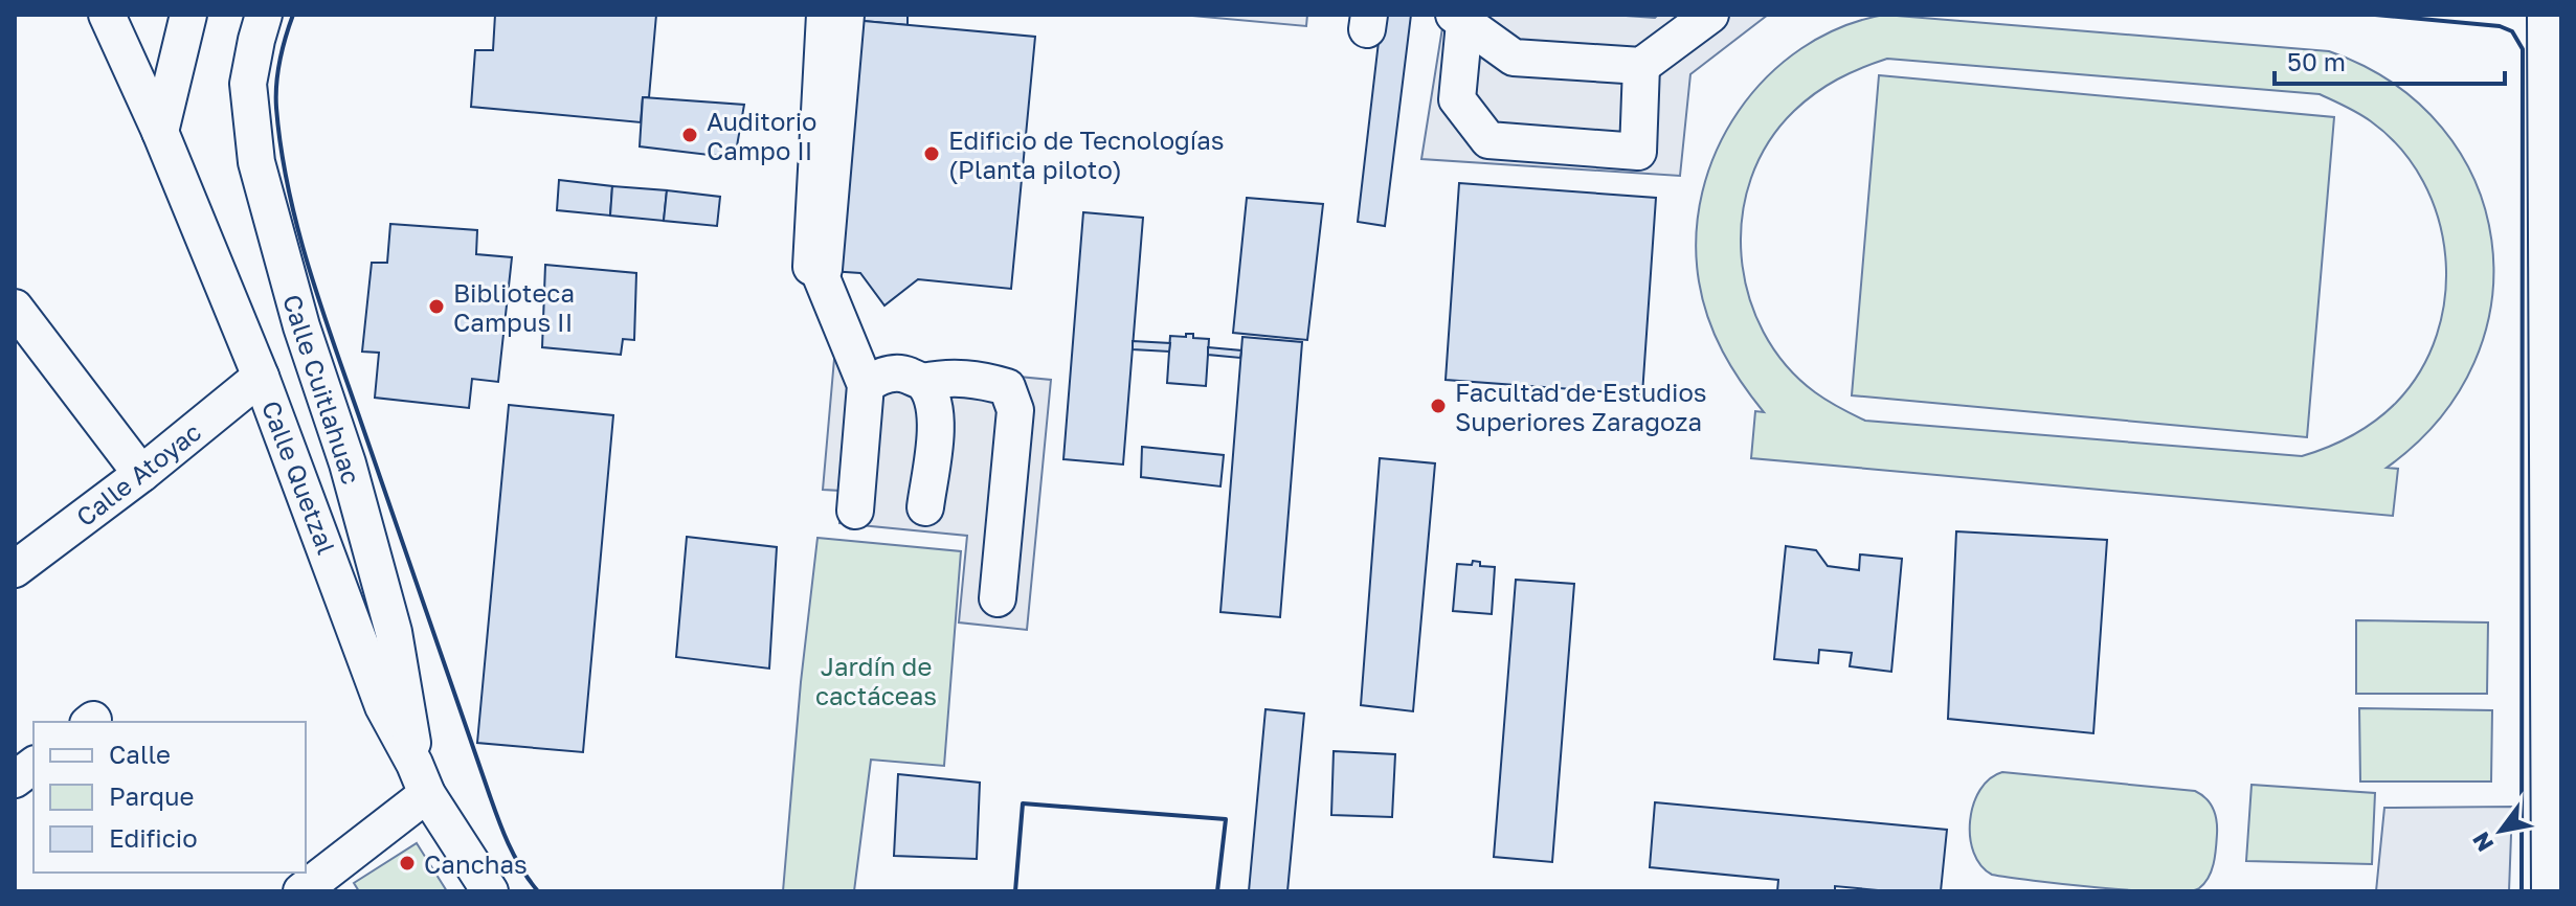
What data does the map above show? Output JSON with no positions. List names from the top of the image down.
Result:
{
  "streets": {
    "street": ["Calle Cuitlahuac", "Calle Atoyac", "Calle Quetzal"]
  },
  "crossings": [
    ["Calle Cuitlahuac", "Calle Quetzal"],
    ["Calle Atoyac", "Calle Quetzal"]
  ],
  "parks": ["Jardín de cactáceas"],
  "places": [
    "Auditorio Campo II",
    "Edificio de Tecnologías (Planta piloto)",
    "Biblioteca Campus II",
    "Facultad de Estudios Superiores Zaragoza",
    "Canchas"
  ],
  "legend": ["Calle", "Parque", "Edificio"],
  "scale_bar": "50 m",
  "north": "bottom left"
}
